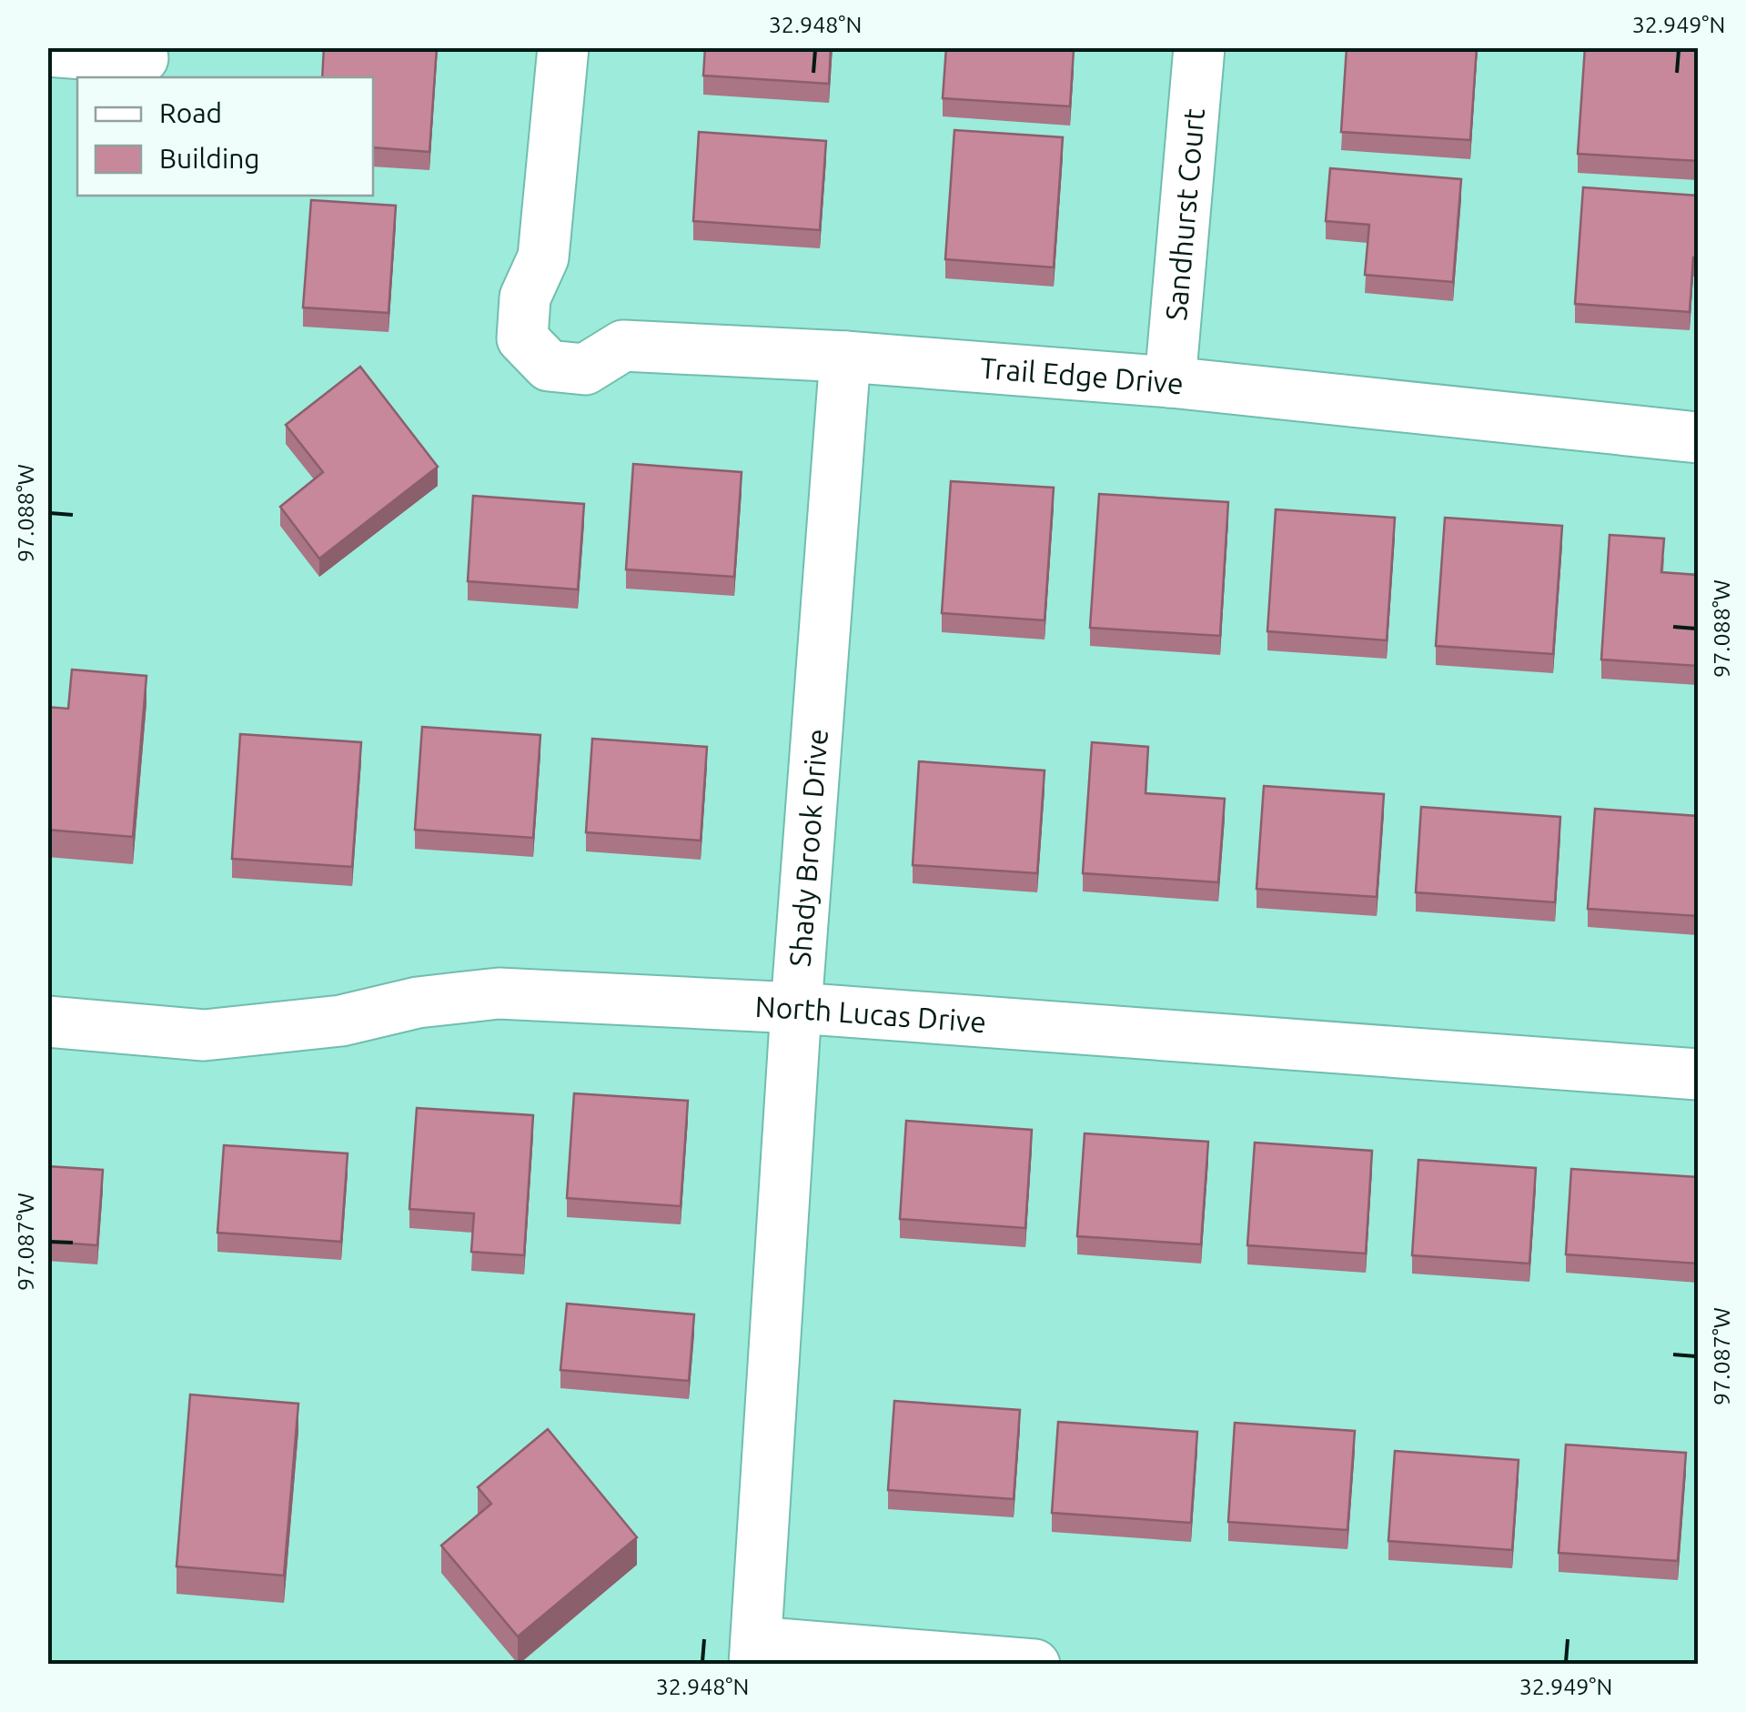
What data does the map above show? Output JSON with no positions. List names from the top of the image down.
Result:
{
  "streets": {
    "street": [
      "Sandhurst Court",
      "Trail Edge Drive",
      "Shady Brook Drive",
      "North Lucas Drive"
    ]
  },
  "crossings": [
    ["Sandhurst Court", "Trail Edge Drive"],
    ["Trail Edge Drive", "Shady Brook Drive"],
    ["Shady Brook Drive", "North Lucas Drive"]
  ],
  "legend": ["Road", "Building"],
  "coordinates": [
    "32.948°N",
    "32.949°N",
    "97.088°W",
    "97.087°W"
  ]
}
